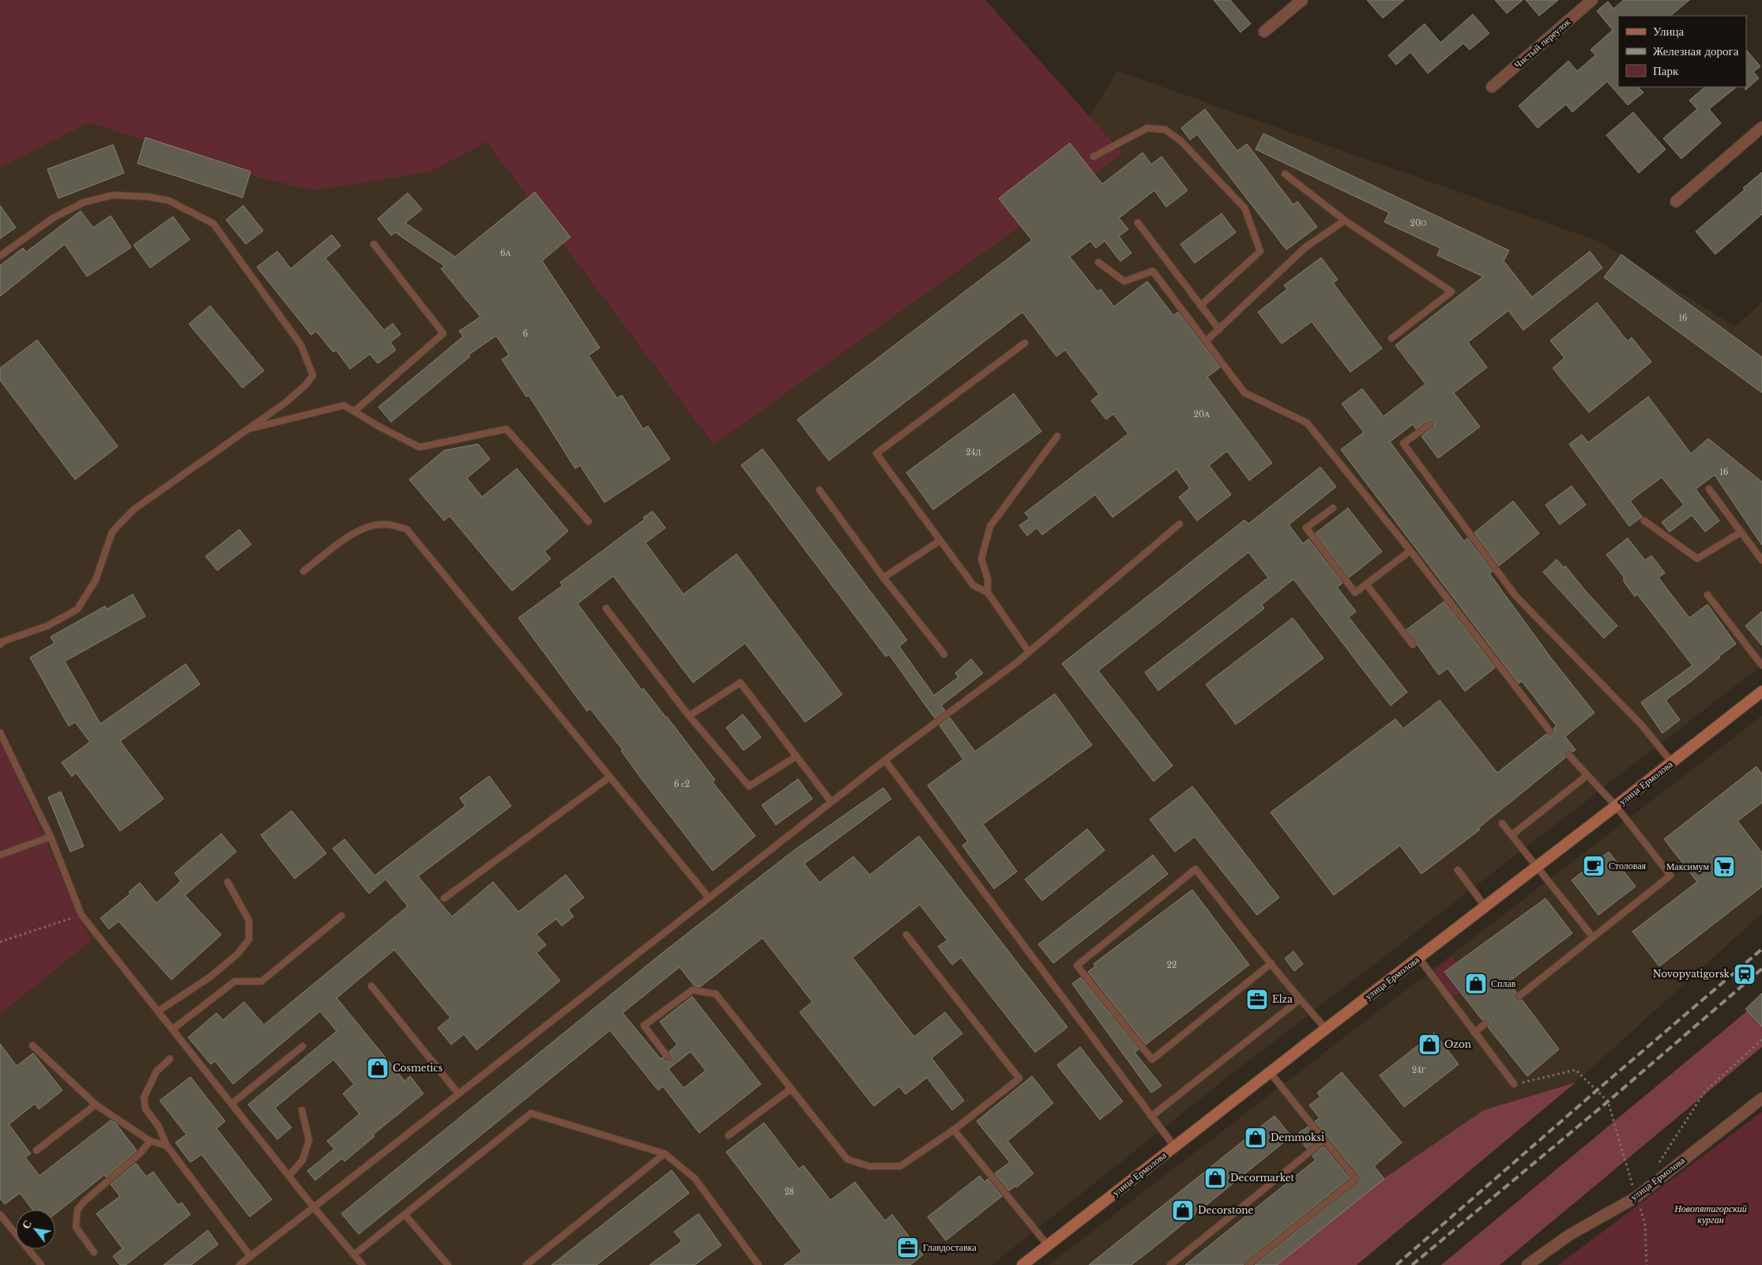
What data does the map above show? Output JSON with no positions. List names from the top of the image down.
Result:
{
  "streets": {
    "main road": ["улица Ермолова"],
    "street": ["Чистый переулок"]
  },
  "parks": ["Новопятигорский курган"],
  "places": {
    "cafe": ["Столовая"],
    "supermarket": ["Максимум"],
    "station": ["Novopyatigorsk"],
    "shop": [
      "Сплав",
      "Ozon",
      "Cosmetics",
      "Demmoksi",
      "Decormarket",
      "Decorstone"
    ],
    "office": ["Elza", "Главдоставка"]
  },
  "house_numbers": [
    "20О",
    "6А",
    "16",
    "6",
    "20А",
    "24Д",
    "16",
    "6 с2",
    "22",
    "24Г",
    "28"
  ],
  "legend": ["Улица", "Железная дорога", "Парк"],
  "north": "top left"
}
